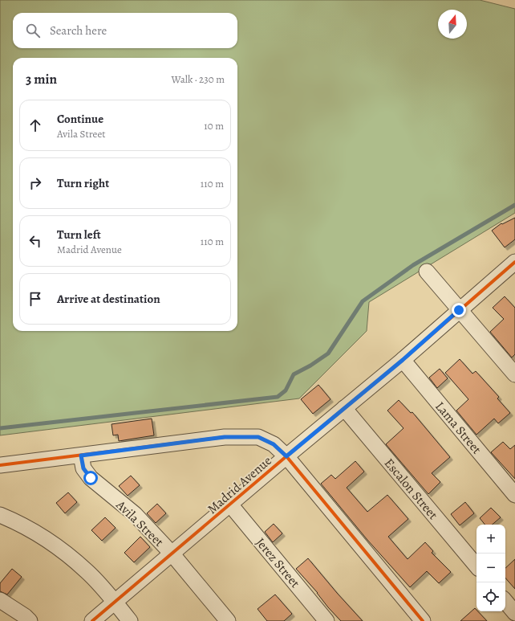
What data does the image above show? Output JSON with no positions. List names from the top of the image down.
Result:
{
  "streets": {
    "street": [
      "Lama Street",
      "Madrid Avenue",
      "Escalon Street",
      "Avila Street",
      "Jerez Street"
    ]
  },
  "crossings": [
    ["Lama Street", "Madrid Avenue"],
    ["Madrid Avenue", "Escalon Street"],
    ["Madrid Avenue", "Avila Street"],
    ["Madrid Avenue", "Jerez Street"]
  ],
  "north": "top",
  "page": {
    "search": "Search here",
    "heading": ["3 min", "Walk · 230 m"],
    "list": [
      ["Continue", "Avila Street", "10 m"],
      ["Turn right", "110 m"],
      ["Turn left", "Madrid Avenue", "110 m"],
      "Arrive at destination"
    ],
    "map_buttons": ["+", "−"]
  }
}
